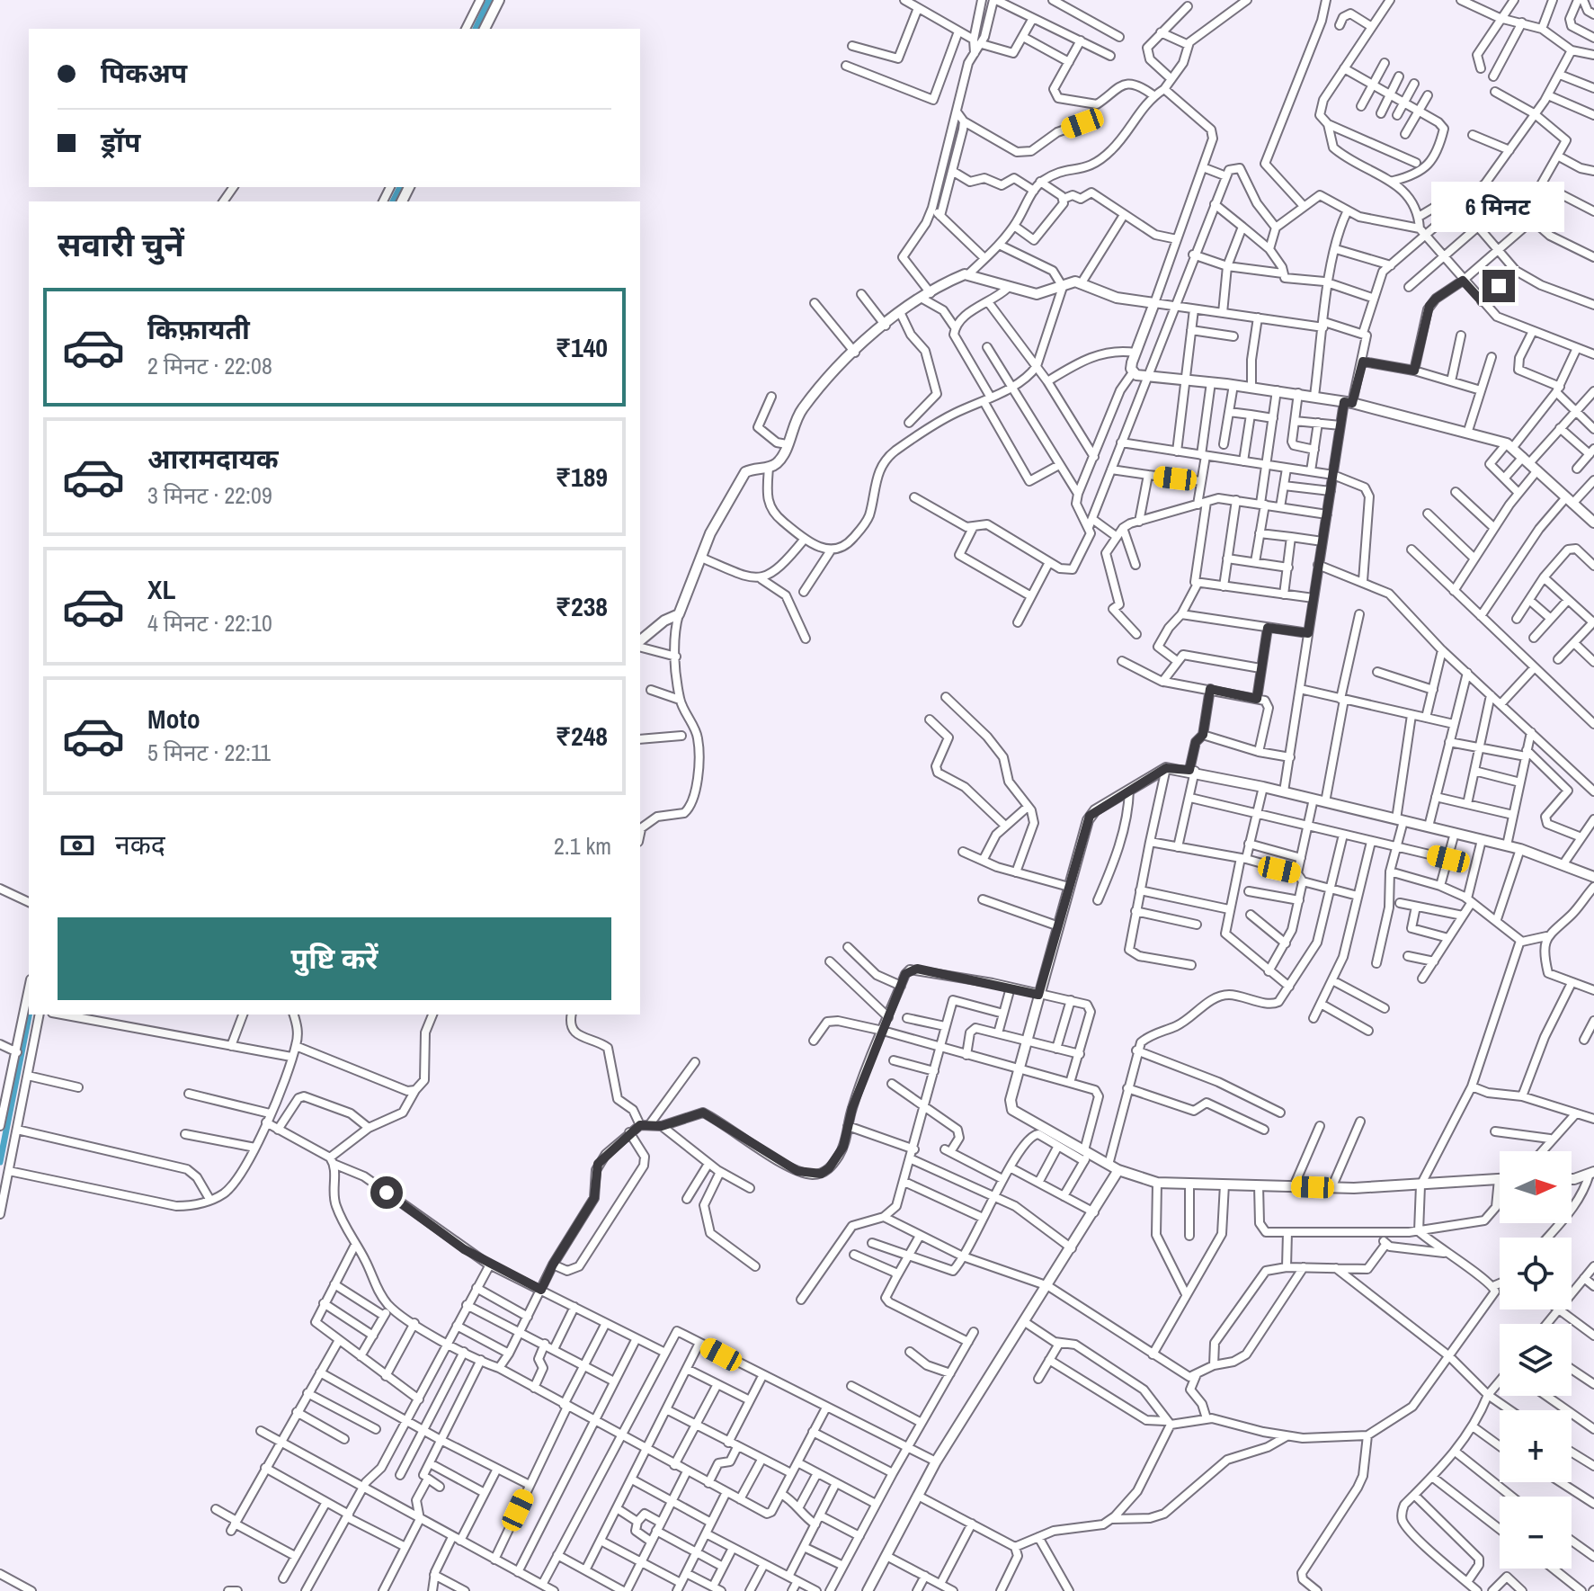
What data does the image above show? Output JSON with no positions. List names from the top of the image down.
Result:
{
  "north": "right",
  "page": {
    "banner": ["पिकअप", "ड्रॉप"],
    "bubble": "6 मिनट",
    "heading": "सवारी चुनें",
    "list": [
      {
        "name": "किफ़ायती",
        "note": "2 मिनट · 22:08",
        "value": "₹140"
      },
      {
        "name": "आरामदायक",
        "note": "3 मिनट · 22:09",
        "value": "₹189"
      },
      {
        "name": "XL",
        "note": "4 मिनट · 22:10",
        "value": "₹238"
      },
      {
        "name": "Moto",
        "note": "5 मिनट · 22:11",
        "value": "₹248"
      }
    ],
    "pay": ["नकद", "2.1 km"],
    "buttons": "पुष्टि करें",
    "map_buttons": ["+", "−"]
  }
}
